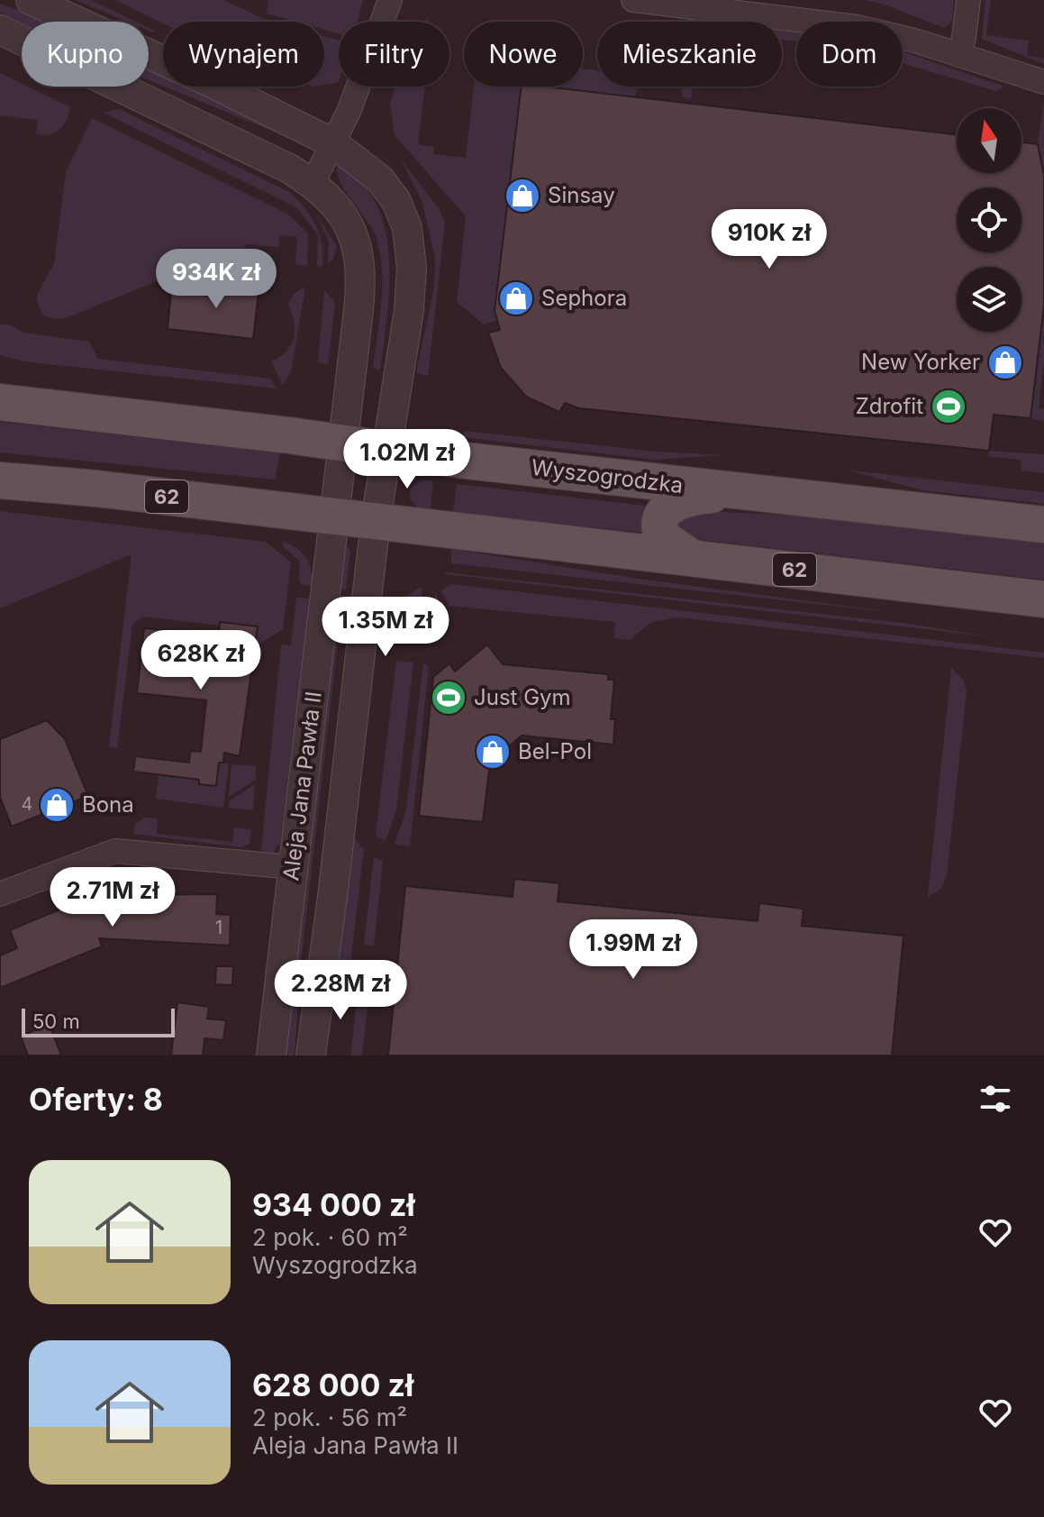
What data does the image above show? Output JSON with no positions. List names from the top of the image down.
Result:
{
  "streets": {
    "main road": ["Wyszogrodzka", "62"],
    "street": ["Aleja Jana Pawła II"]
  },
  "crossings": [
    ["Wyszogrodzka", "Aleja Jana Pawła II"],
    ["62", "Aleja Jana Pawła II"]
  ],
  "places": {
    "shop": [
      "Sinsay",
      "Sephora",
      "New Yorker",
      "Bel-Pol",
      "Bona"
    ],
    "sports": ["Zdrofit", "Just Gym"]
  },
  "house_numbers": ["4", "1"],
  "scale_bar": "50 m",
  "north": "top",
  "page": {
    "chip": [
      "Kupno",
      "Wynajem",
      "Filtry",
      "Nowe",
      "Mieszkanie",
      "Dom"
    ],
    "price": [
      "910K zł",
      "934K zł",
      "1.02M zł",
      "1.35M zł",
      "628K zł",
      "2.71M zł",
      "1.99M zł",
      "2.28M zł"
    ],
    "scale": "50 m",
    "heading": "Oferty: 8",
    "list": [
      {
        "name": "934 000 zł",
        "note": "2 pok. · 60 m² · Wyszogrodzka"
      },
      {
        "name": "628 000 zł",
        "note": "2 pok. · 56 m² · Aleja Jana Pawła II"
      }
    ]
  }
}
